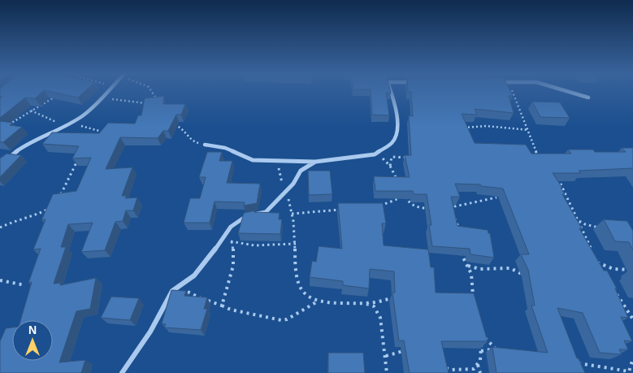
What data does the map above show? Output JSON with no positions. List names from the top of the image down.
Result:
{
  "north": "top"
}
